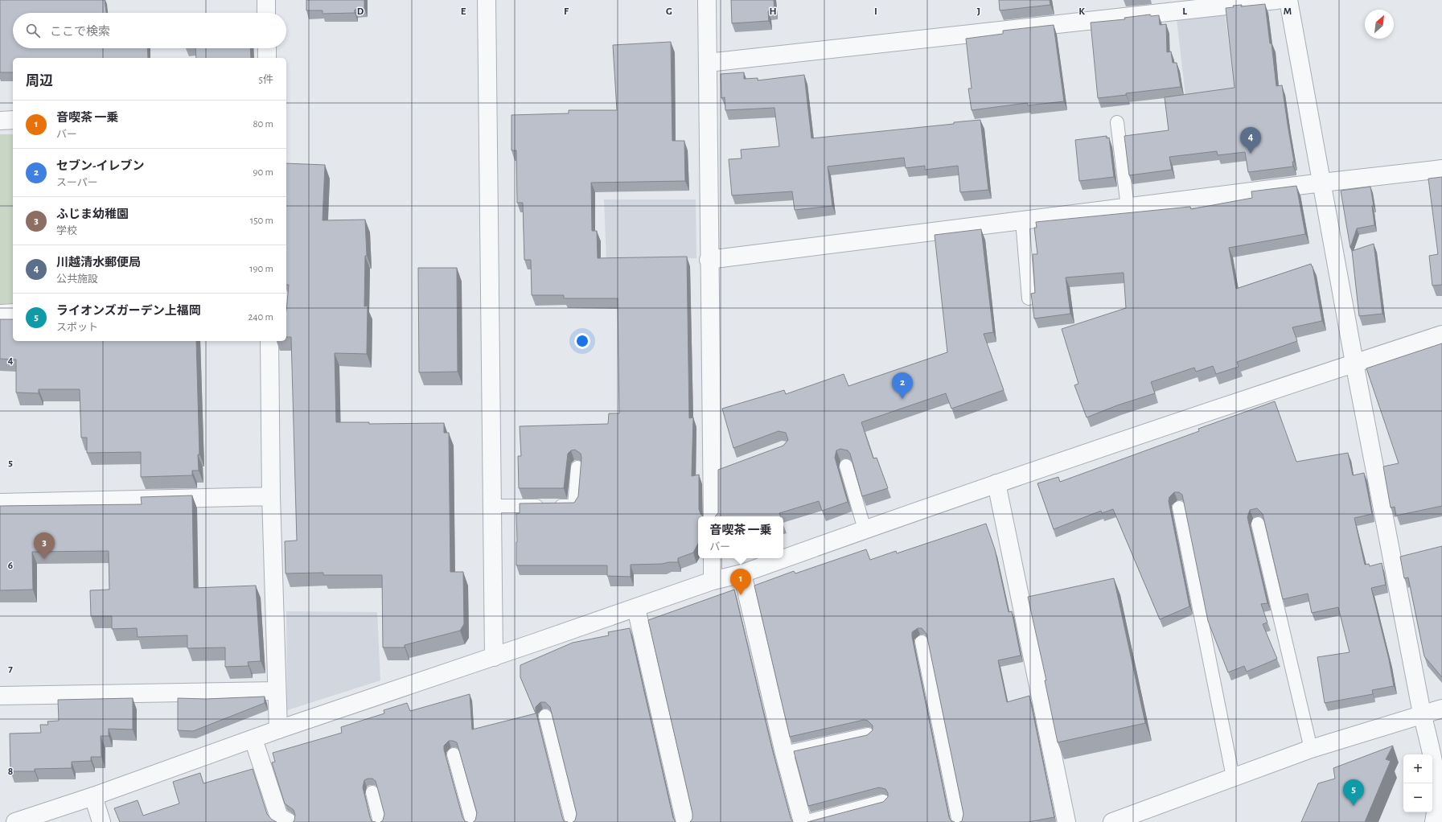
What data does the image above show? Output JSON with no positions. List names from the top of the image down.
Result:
{
  "north": "top right",
  "page": {
    "search": "ここで検索",
    "heading": ["周辺", "5件"],
    "list": [
      {
        "mark": "1",
        "name": "音喫茶 一乗",
        "note": "バー",
        "value": "80 m"
      },
      {
        "mark": "2",
        "name": "セブン-イレブン",
        "note": "スーパー",
        "value": "90 m"
      },
      {
        "mark": "3",
        "name": "ふじま幼稚園",
        "note": "学校",
        "value": "150 m"
      },
      {
        "mark": "4",
        "name": "川越清水郵便局",
        "note": "公共施設",
        "value": "190 m"
      },
      {
        "mark": "5",
        "name": "ライオンズガーデン上福岡",
        "note": "スポット",
        "value": "240 m"
      }
    ],
    "pins": [
      "4",
      "2",
      "3",
      "1",
      "5"
    ],
    "popup": ["音喫茶 一乗", "バー"],
    "map_buttons": ["+", "−"]
  },
  "grid": {
    "columns": [
      "D",
      "E",
      "F",
      "G",
      "H",
      "I",
      "J",
      "K",
      "L",
      "M"
    ],
    "rows": [
      "4",
      "5",
      "6",
      "7",
      "8"
    ]
  }
}
